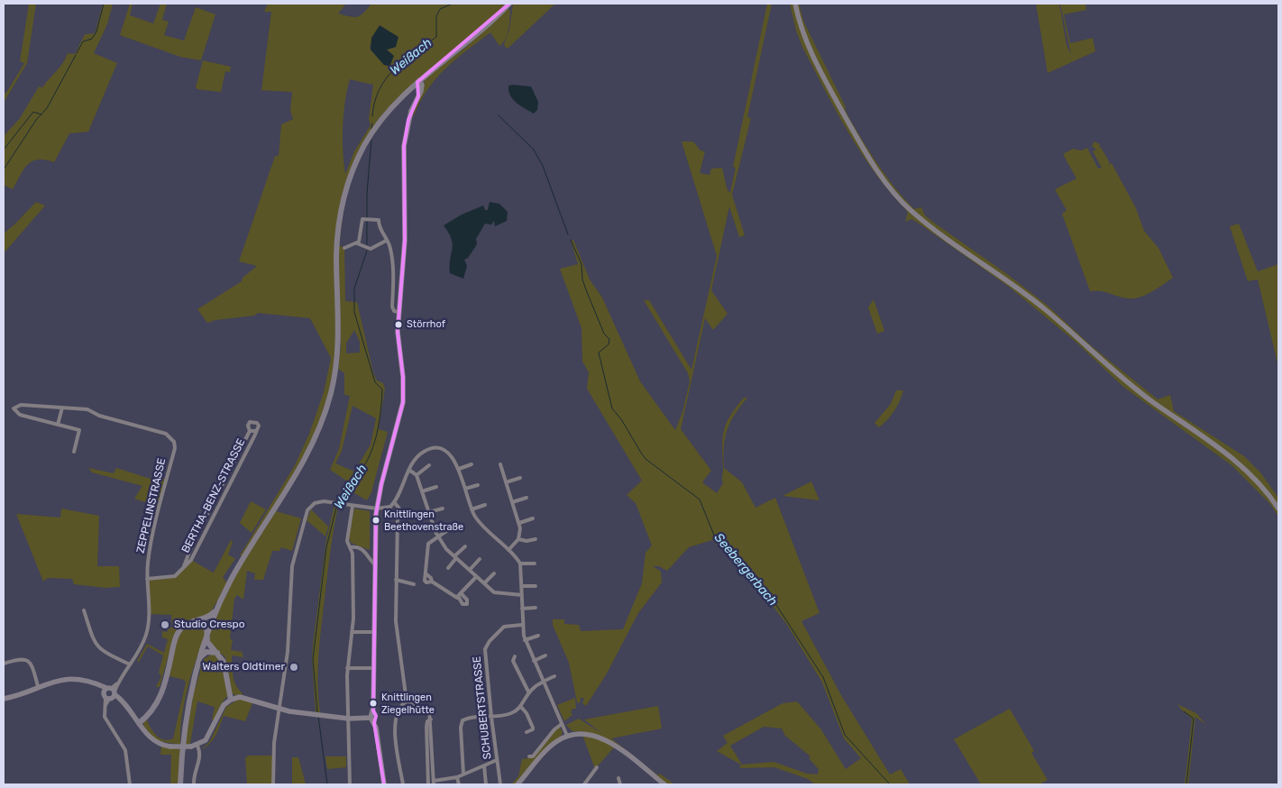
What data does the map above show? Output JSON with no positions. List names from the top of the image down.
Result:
{
  "streets": {
    "street": ["BERTHA-BENZ-STRASSE", "ZEPPELINSTRASSE", "SCHUBERTSTRASSE"]
  },
  "crossings": [
    ["BERTHA-BENZ-STRASSE", "ZEPPELINSTRASSE"]
  ],
  "water": ["Weißach", "Seebergerbach"],
  "places": [
    "Störrhof",
    "Knittlingen Beethovenstraße",
    "Studio Crespo",
    "Walters Oldtimer",
    "Knittlingen Ziegelhütte"
  ]
}
